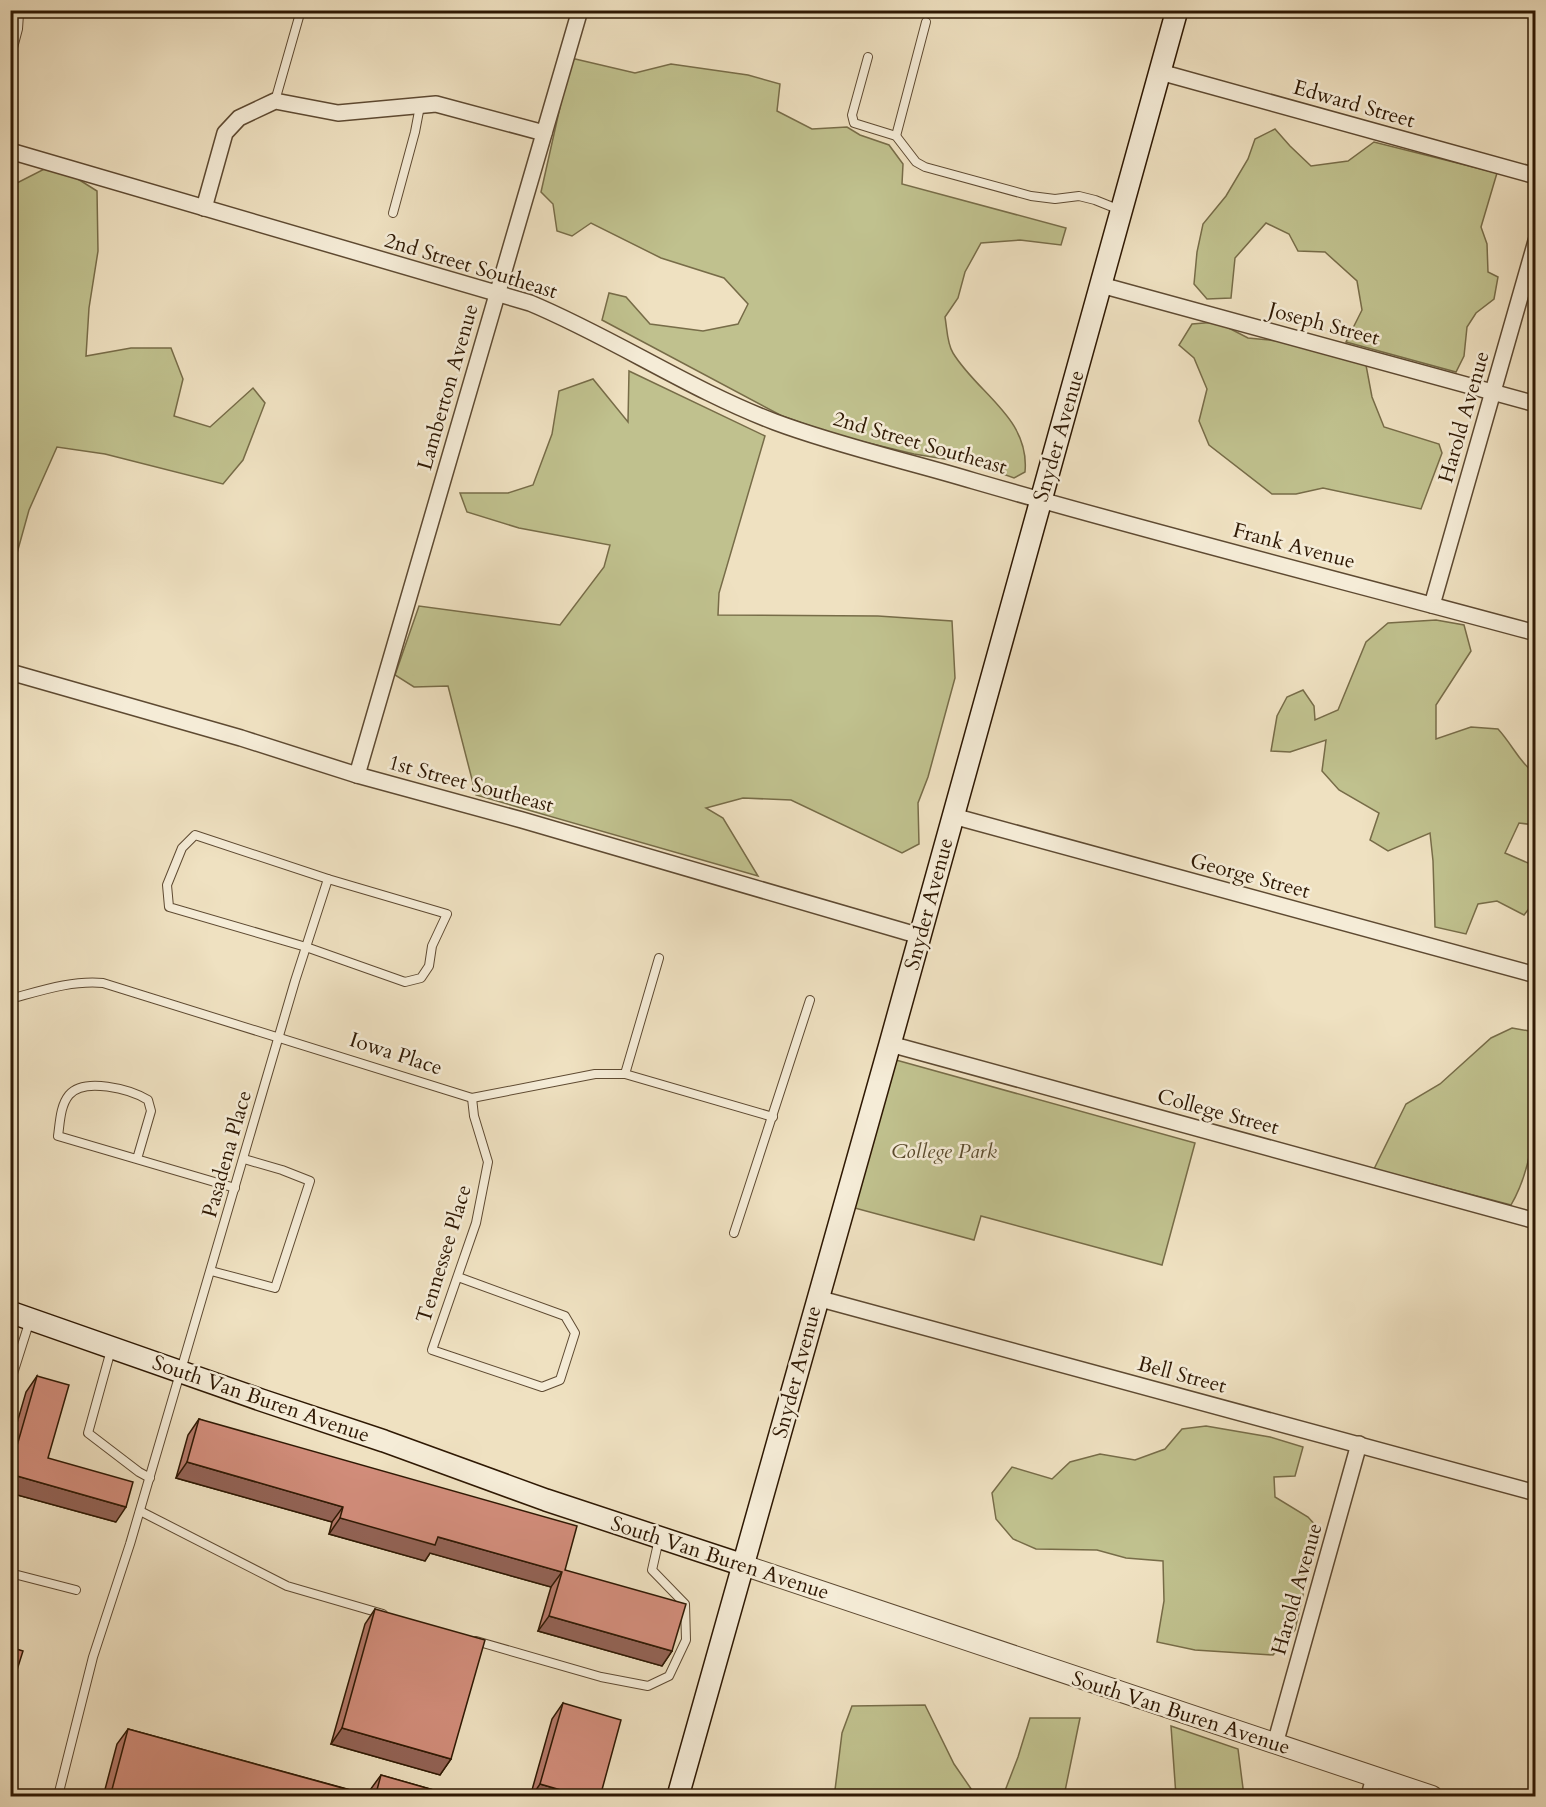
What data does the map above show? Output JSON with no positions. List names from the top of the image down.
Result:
{
  "streets": {
    "main road": ["Snyder Avenue", "South Van Buren Avenue"],
    "street": [
      "Edward Street",
      "2nd Street Southeast",
      "Joseph Street",
      "Lamberton Avenue",
      "Harold Avenue",
      "Frank Avenue",
      "1st Street Southeast",
      "George Street",
      "College Street",
      "Bell Street"
    ],
    "lane": ["Iowa Place", "Pasadena Place", "Tennessee Place"]
  },
  "crossings": [
    ["Edward Street", "Snyder Avenue"],
    ["2nd Street Southeast", "Lamberton Avenue"],
    ["2nd Street Southeast", "Snyder Avenue"],
    ["2nd Street Southeast", "Frank Avenue"],
    ["Joseph Street", "Harold Avenue"],
    ["Joseph Street", "Snyder Avenue"],
    ["Lamberton Avenue", "1st Street Southeast"],
    ["Harold Avenue", "Frank Avenue"],
    ["Harold Avenue", "Bell Street"],
    ["Harold Avenue", "South Van Buren Avenue"],
    ["Snyder Avenue", "Frank Avenue"],
    ["Snyder Avenue", "1st Street Southeast"],
    ["Snyder Avenue", "George Street"],
    ["Snyder Avenue", "College Street"],
    ["Snyder Avenue", "Bell Street"],
    ["Snyder Avenue", "South Van Buren Avenue"],
    ["Iowa Place", "Pasadena Place"],
    ["Iowa Place", "Tennessee Place"],
    ["Pasadena Place", "South Van Buren Avenue"]
  ],
  "parks": ["College Park"]
}
